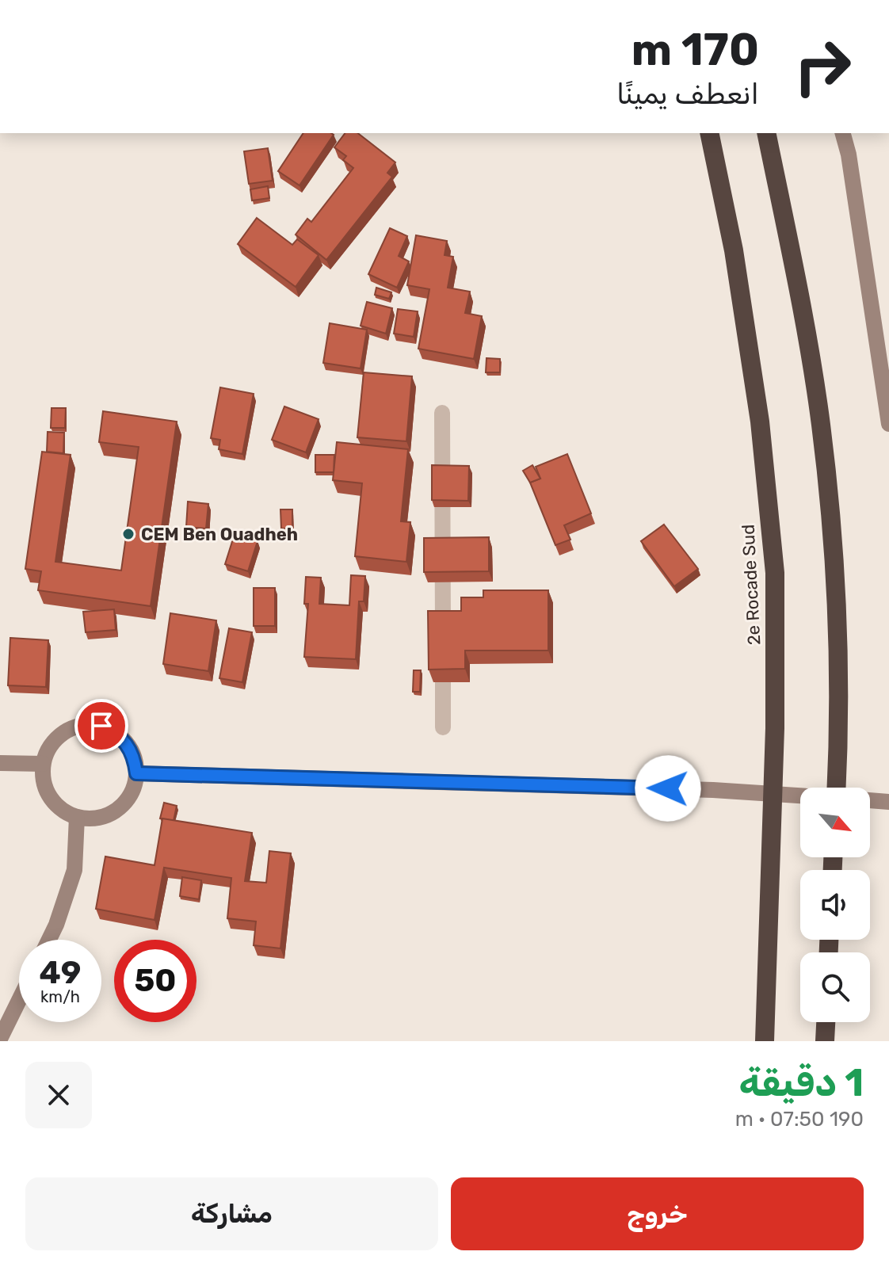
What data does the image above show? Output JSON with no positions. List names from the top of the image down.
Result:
{
  "streets": {
    "highway": ["2e Rocade Sud"]
  },
  "places": ["CEM Ben Ouadheh"],
  "north": "bottom right",
  "page": {
    "turn": ["170 m", "انعطف يمينًا"],
    "speed": "49 km/h",
    "limit": "50",
    "heading": ["1 دقيقة", "190 m · 07:50"],
    "buttons": ["خروج", "مشاركة"]
  }
}
